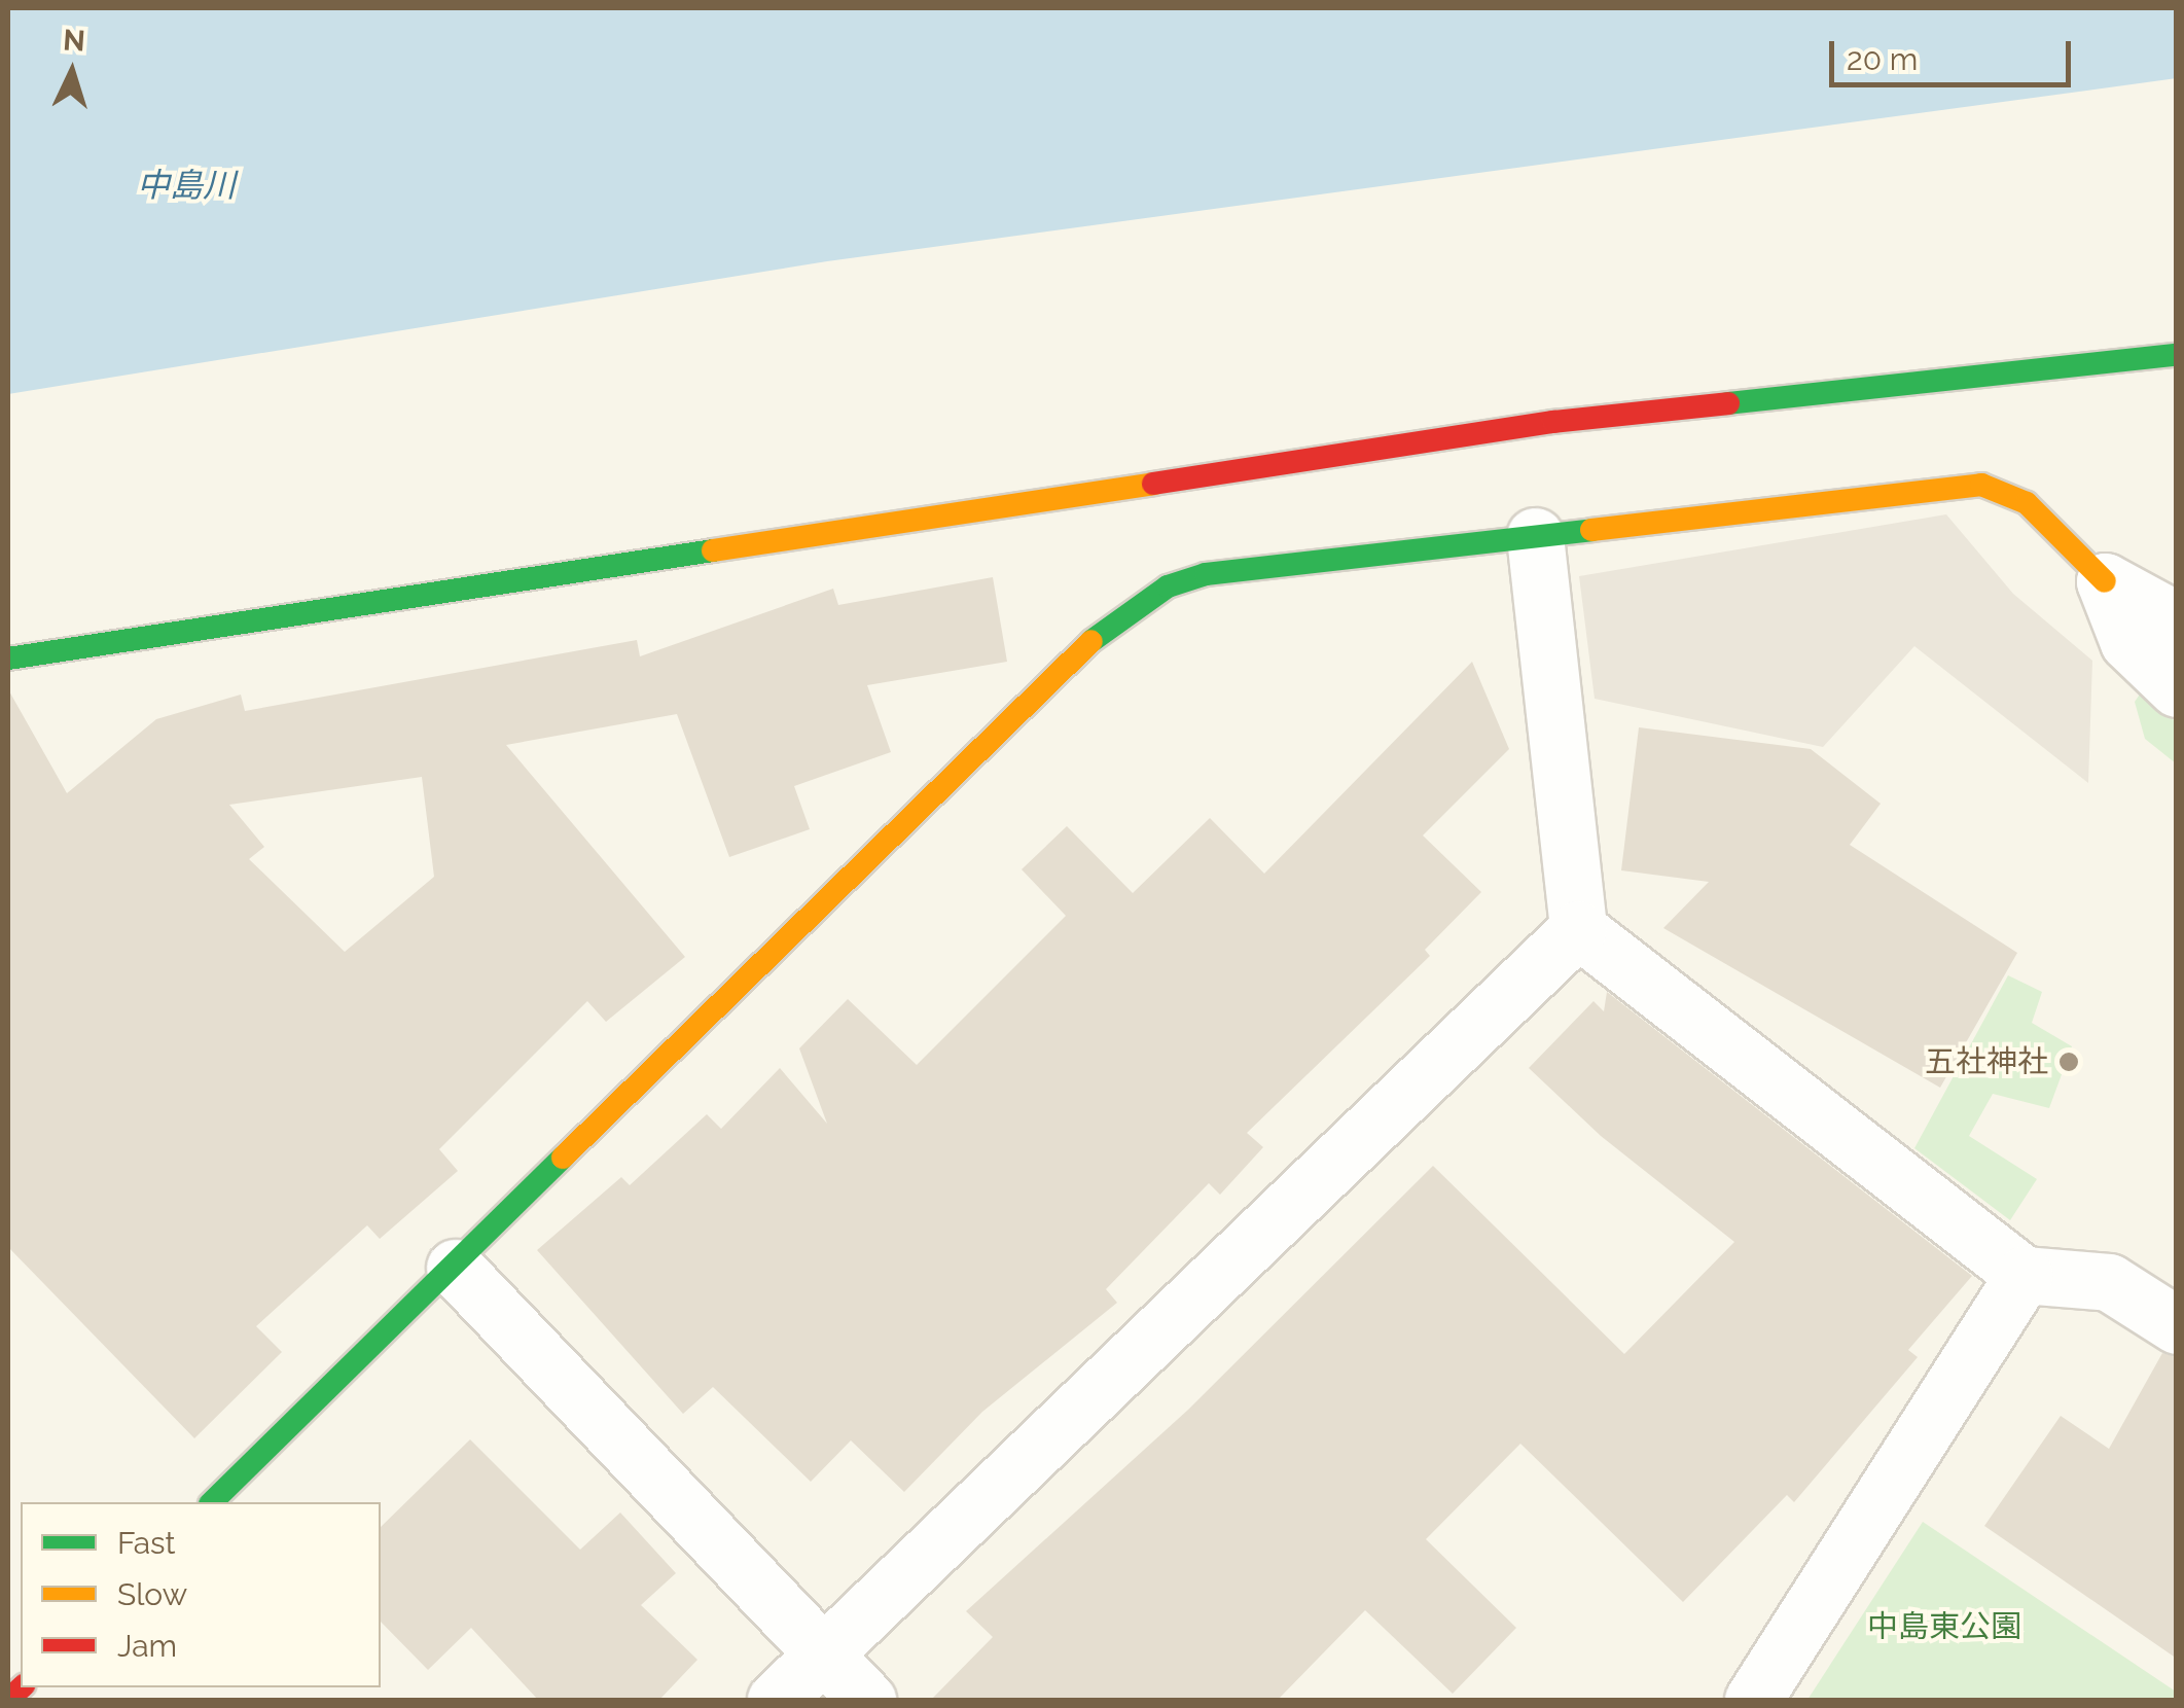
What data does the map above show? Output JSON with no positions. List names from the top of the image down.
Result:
{
  "water": ["中島川"],
  "parks": ["中島東公園"],
  "places": ["五社神社"],
  "legend": ["Fast", "Slow", "Jam"],
  "scale_bar": "20 m",
  "north": "top"
}
